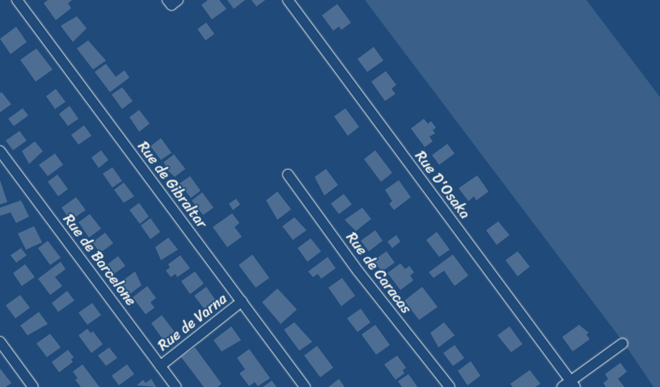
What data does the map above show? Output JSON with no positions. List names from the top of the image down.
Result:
{
  "streets": {
    "street": [
      "Rue de Gibraltar",
      "Rue D'Osaka",
      "Rue de Barcelone",
      "Rue de Caracas",
      "Rue de Varna"
    ]
  },
  "crossings": [
    ["Rue de Gibraltar", "Rue de Varna"],
    ["Rue de Barcelone", "Rue de Varna"]
  ]
}
